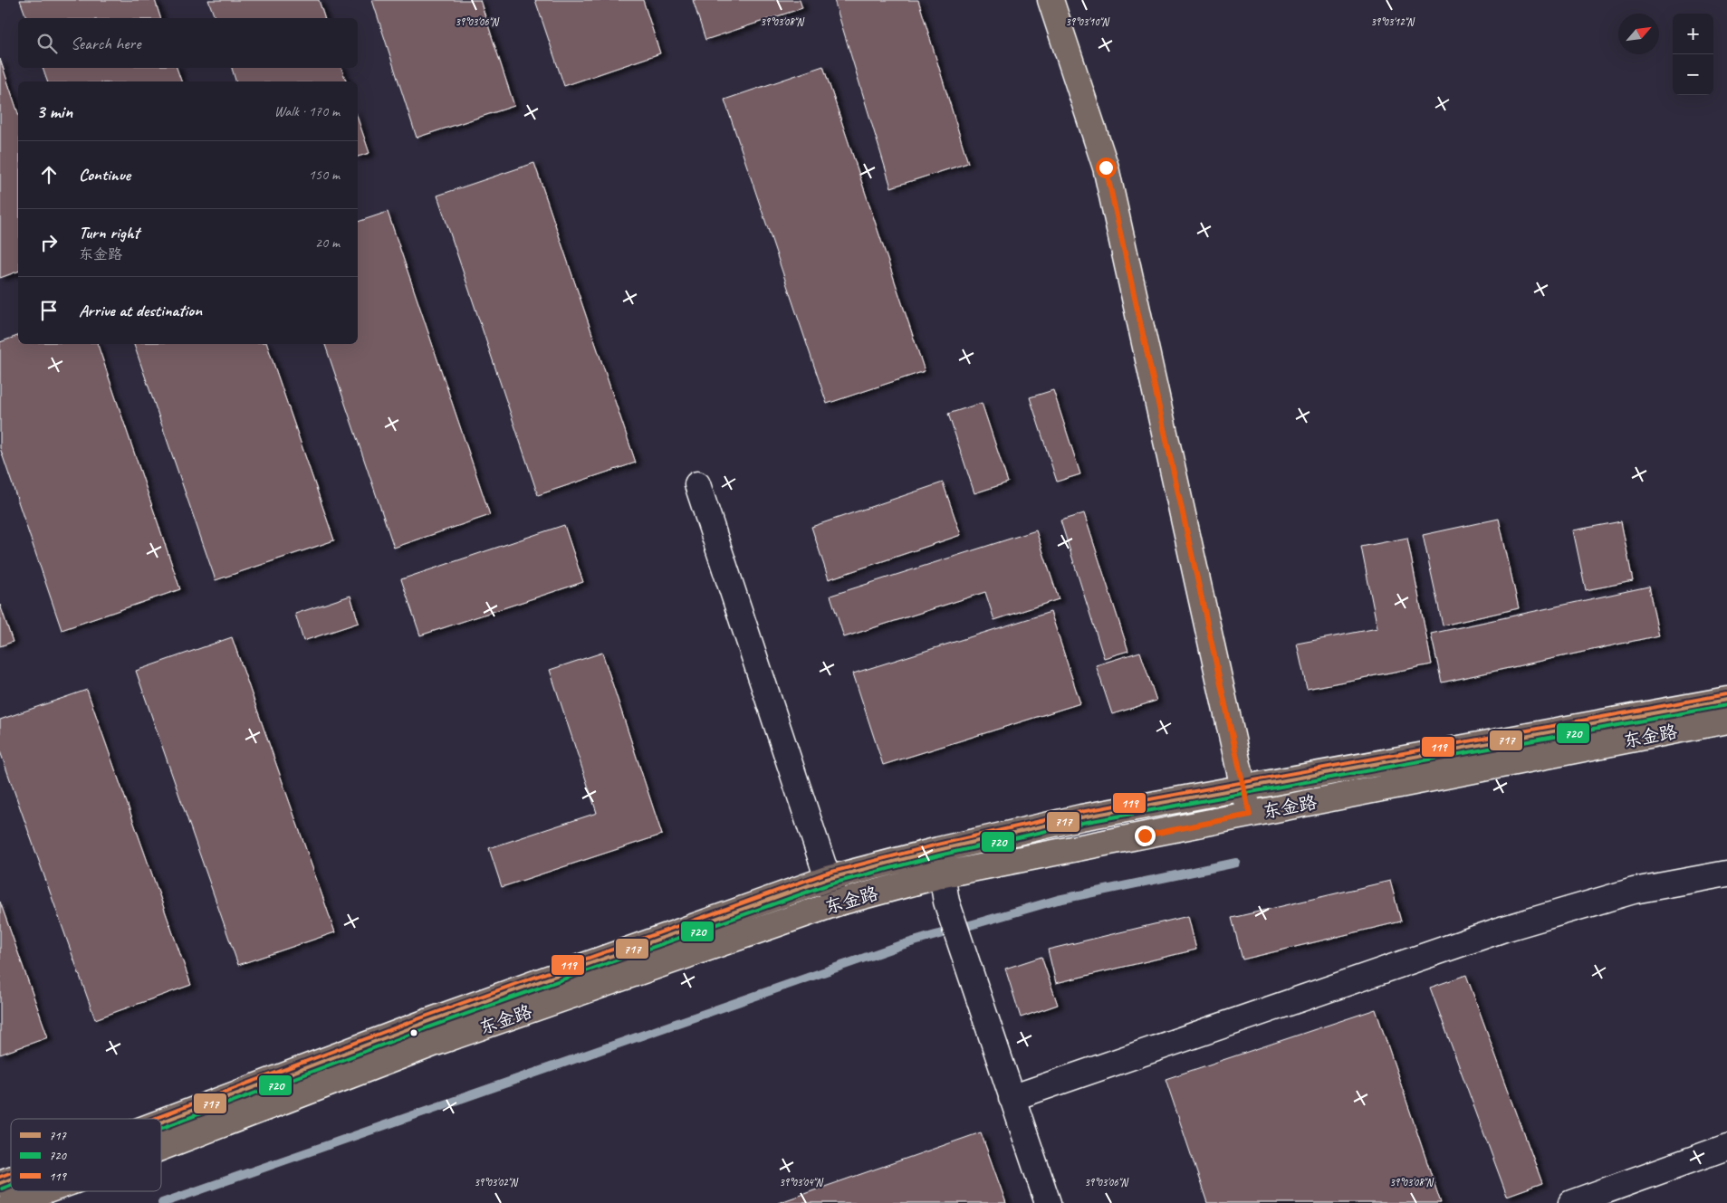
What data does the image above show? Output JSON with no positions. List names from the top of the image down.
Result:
{
  "streets": {
    "main road": ["东金路"]
  },
  "lines": ["transit line 119", "transit line 717", "transit line 720"],
  "legend": ["717", "720", "119"],
  "north": "top right",
  "page": {
    "map_buttons": ["+", "−"],
    "search": "Search here",
    "heading": ["3 min", "Walk · 170 m"],
    "list": [
      ["Continue", "150 m"],
      ["Turn right", "东金路", "20 m"],
      "Arrive at destination"
    ]
  },
  "coordinates": [
    "39°03'06\"N",
    "39°03'08\"N",
    "39°03'10\"N",
    "39°03'12\"N",
    "39°03'02\"N",
    "39°03'04\"N"
  ]
}
